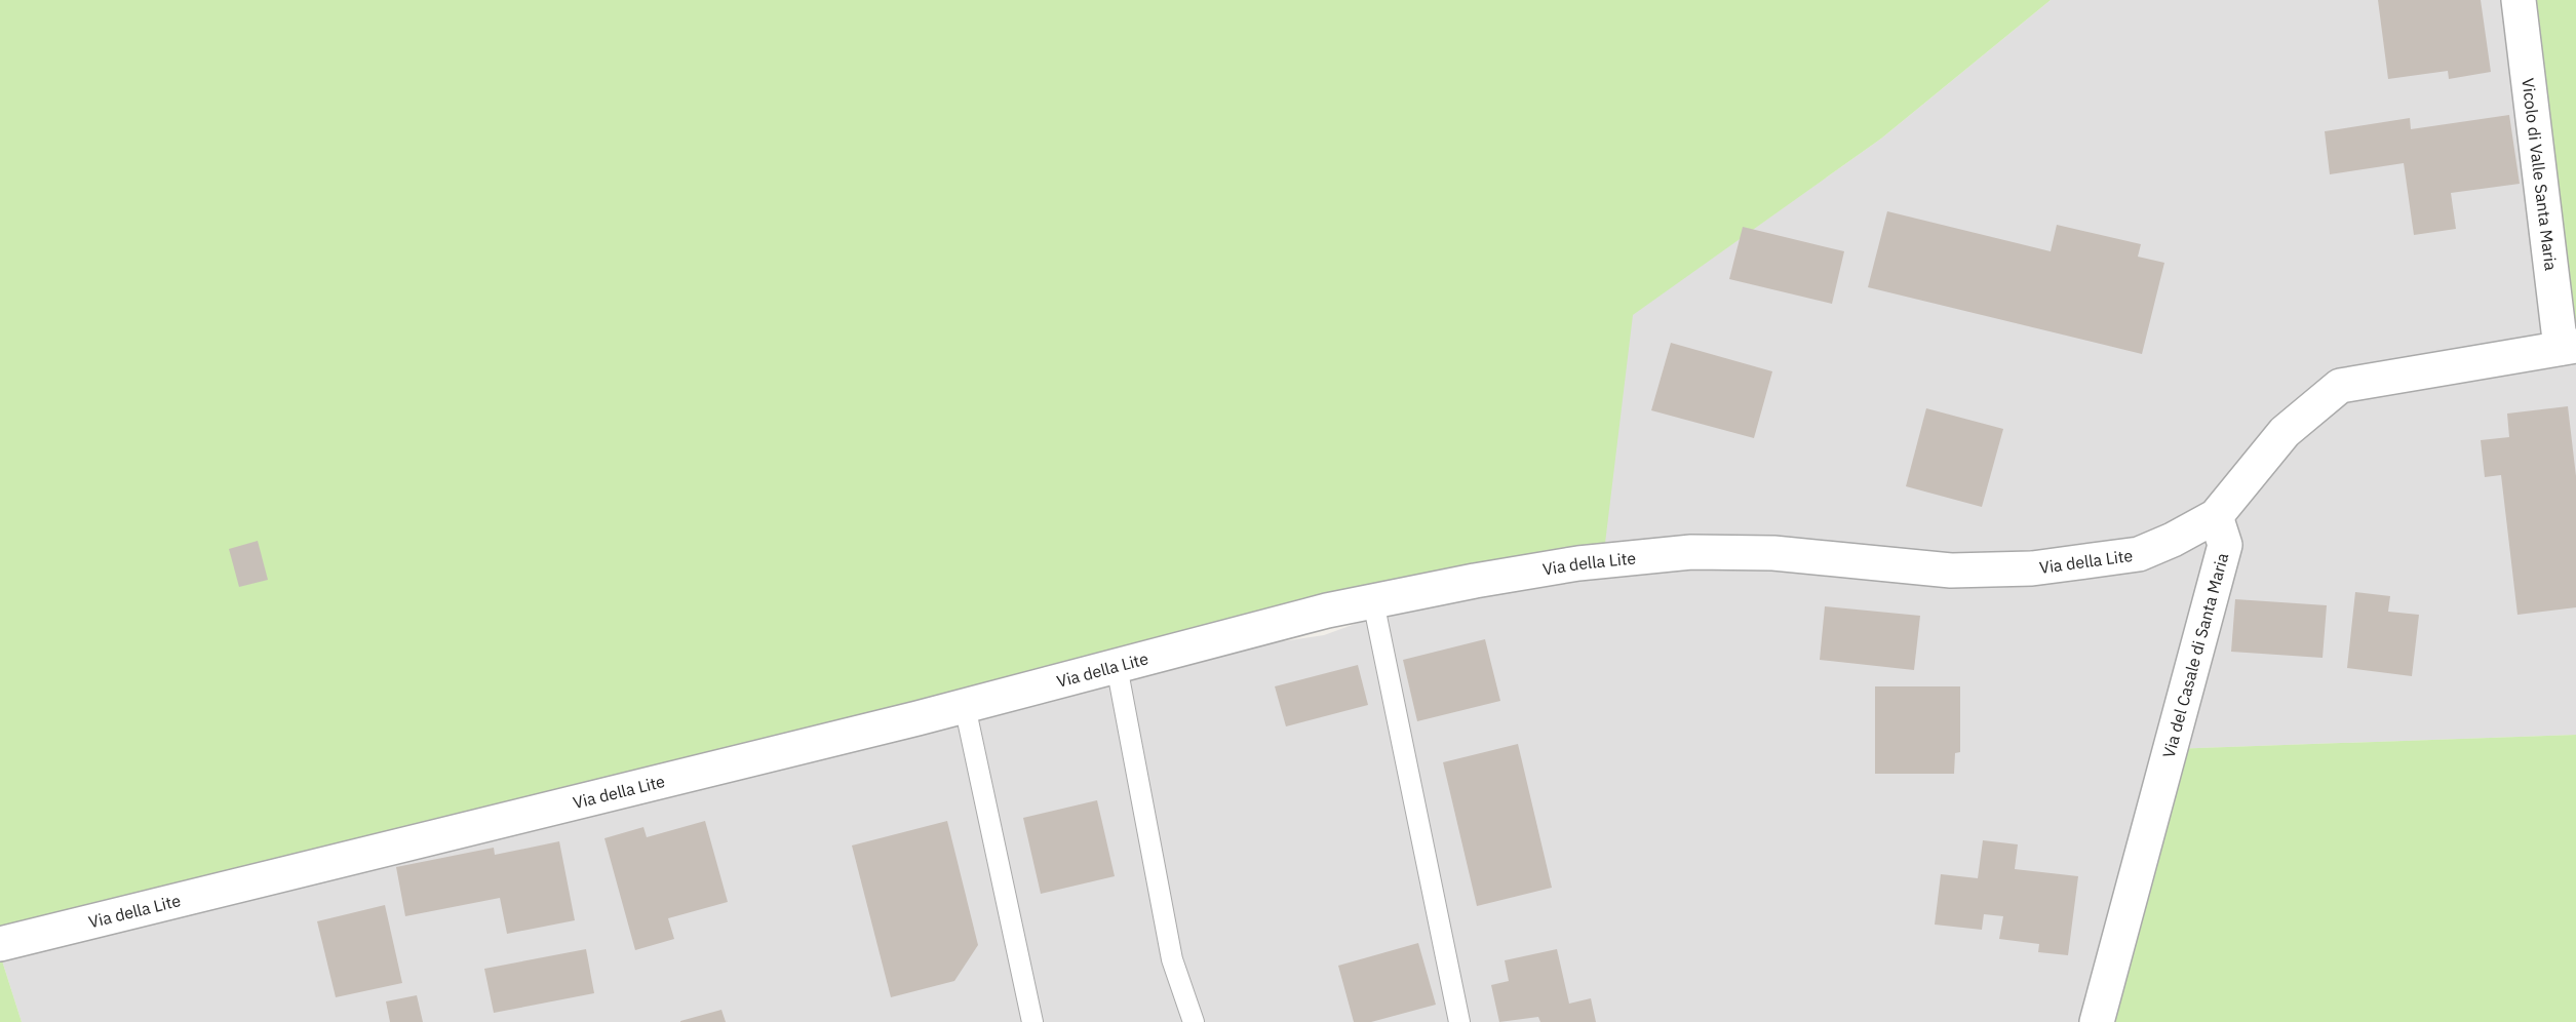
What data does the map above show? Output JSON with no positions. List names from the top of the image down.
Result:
{
  "streets": {
    "street": ["Vicolo di Valle Santa Maria", "Via della Lite", "Via del Casale di Santa Maria"]
  },
  "crossings": [
    ["Via della Lite", "Via del Casale di Santa Maria"]
  ]
}
